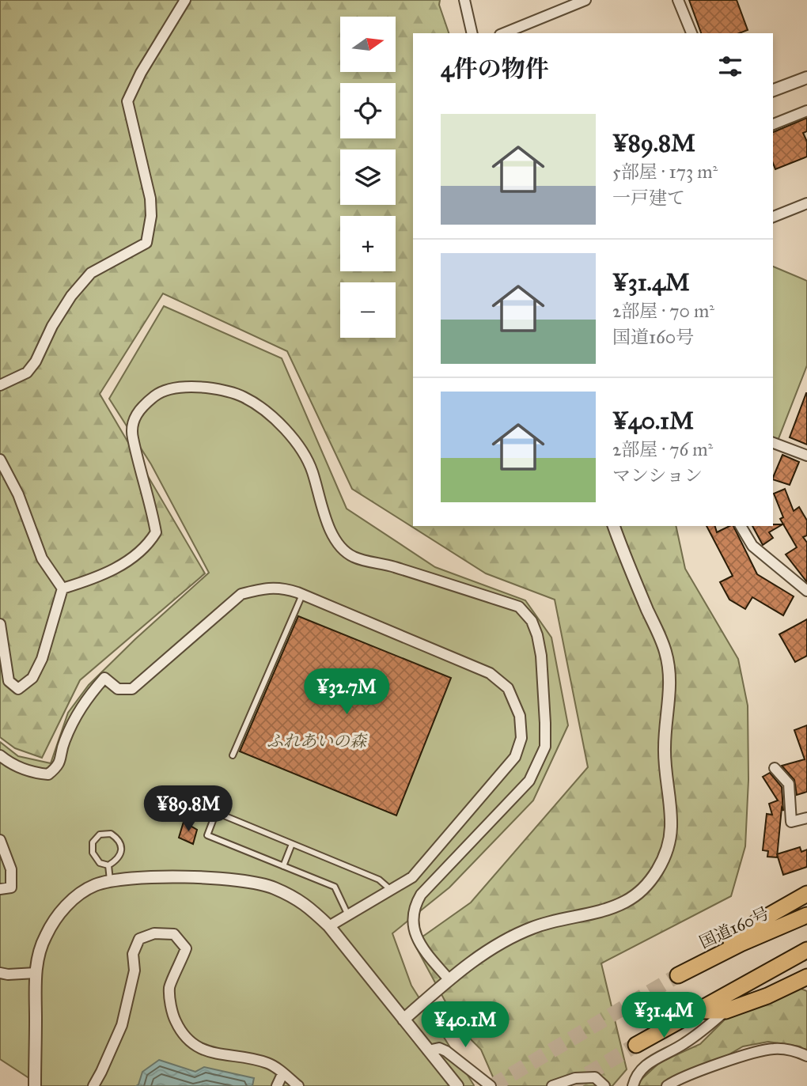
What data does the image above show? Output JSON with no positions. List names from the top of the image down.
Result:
{
  "streets": {
    "highway": ["国道160号"]
  },
  "parks": ["ふれあいの森"],
  "north": "right",
  "page": {
    "map_buttons": ["+", "−"],
    "heading": "4件の物件",
    "list": [
      {
        "name": "¥89.8M",
        "note": "5部屋 · 173 m² · 一戸建て"
      },
      {
        "name": "¥31.4M",
        "note": "2部屋 · 70 m² · 国道160号"
      },
      {
        "name": "¥40.1M",
        "note": "2部屋 · 76 m² · マンション"
      }
    ],
    "price": [
      "¥32.7M",
      "¥89.8M",
      "¥31.4M",
      "¥40.1M"
    ]
  }
}
